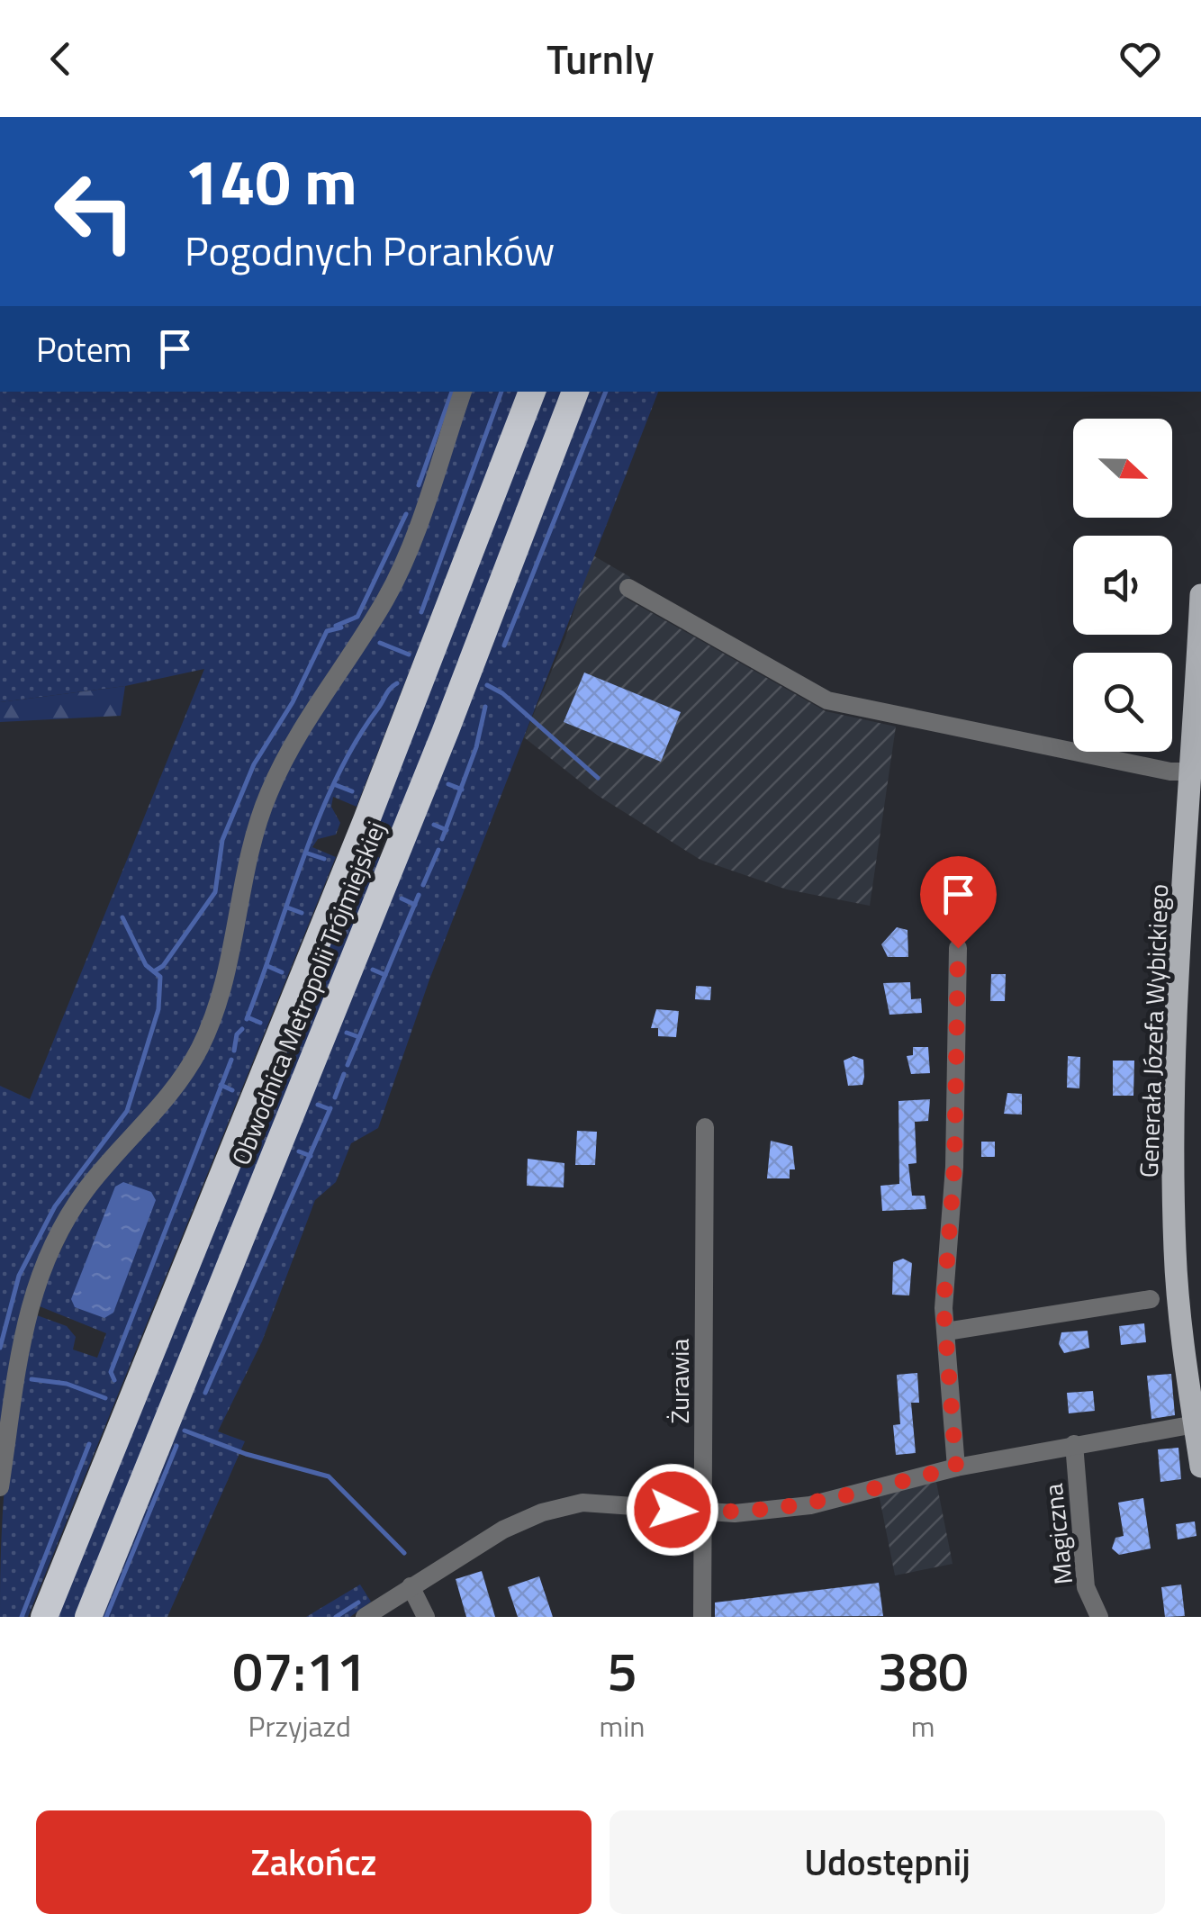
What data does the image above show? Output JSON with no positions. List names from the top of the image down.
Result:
{
  "streets": {
    "highway": ["Obwodnica Metropolii Trójmiejskiej"],
    "main road": ["Generała Józefa Wybickiego"],
    "street": ["Żurawia", "Magiczna"]
  },
  "north": "right",
  "page": {
    "header": "Turnly",
    "turn": ["140 m", "Pogodnych Poranków"],
    "then": "Potem",
    "eta": [
      "07:11",
      "Przyjazd",
      "5",
      "min",
      "380",
      "m"
    ],
    "buttons": ["Zakończ", "Udostępnij"]
  }
}
